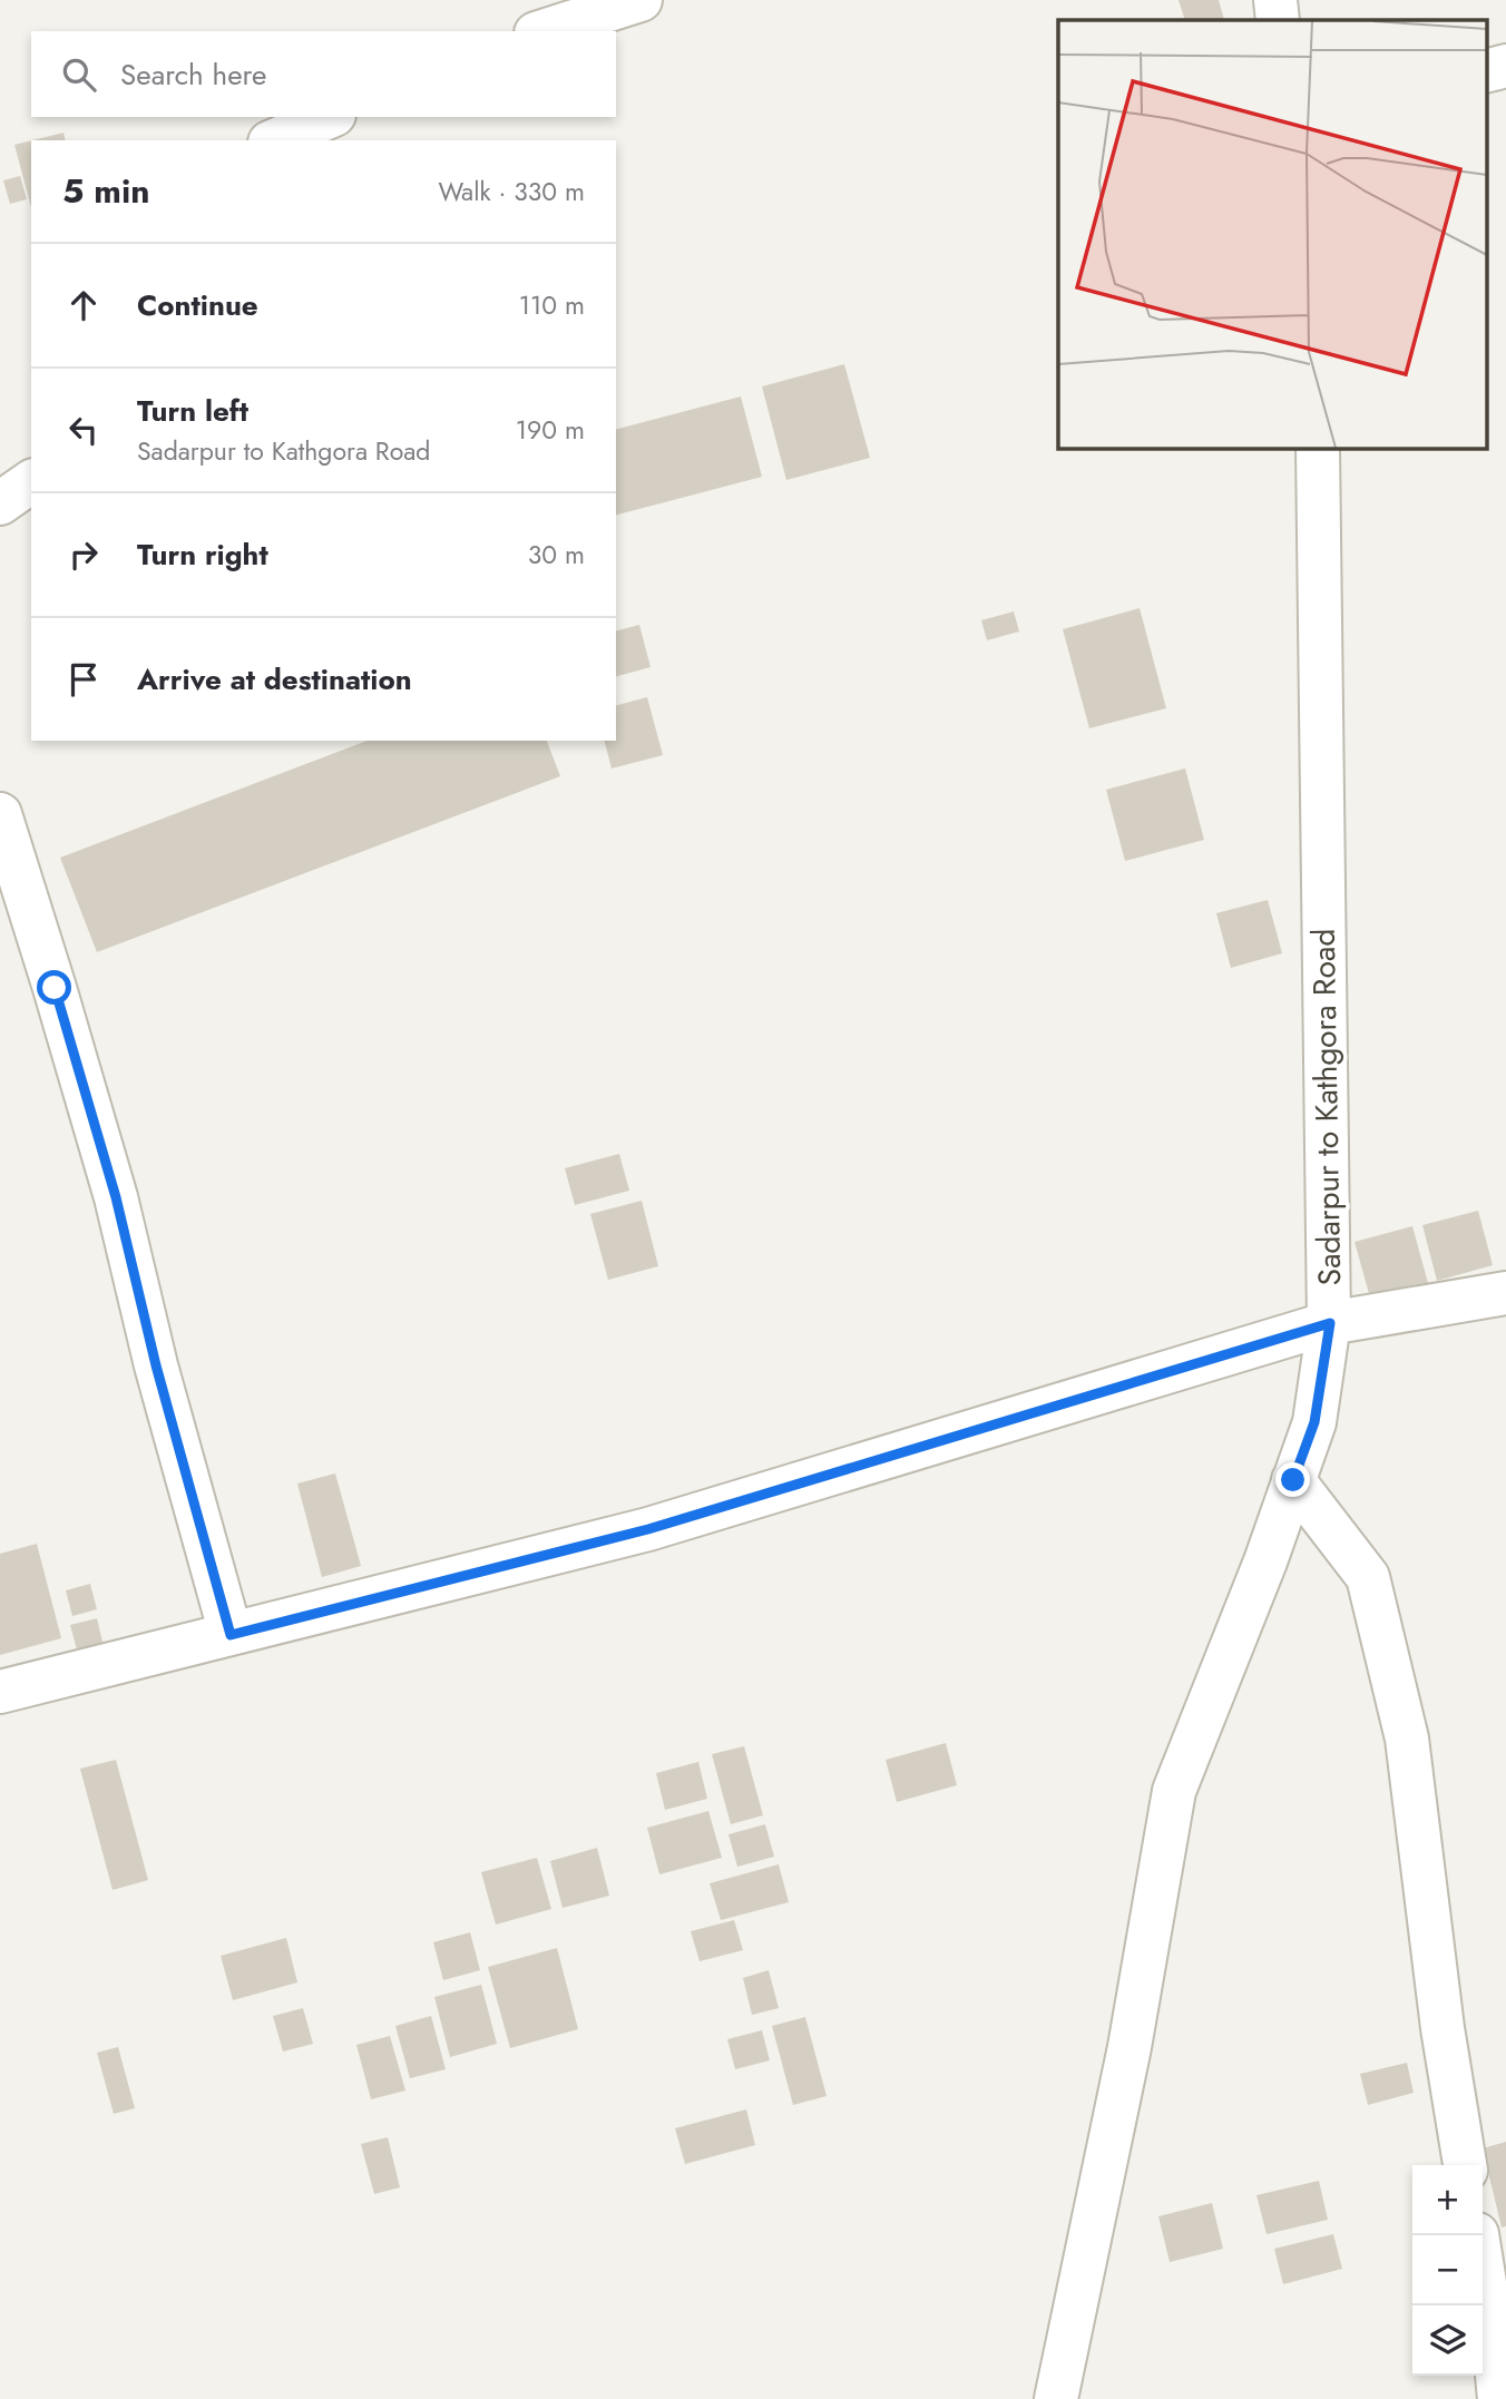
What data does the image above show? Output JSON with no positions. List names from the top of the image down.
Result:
{
  "streets": {
    "street": ["Sadarpur to Kathgora Road"]
  },
  "page": {
    "search": "Search here",
    "heading": ["5 min", "Walk · 330 m"],
    "list": [
      ["Continue", "110 m"],
      ["Turn left", "Sadarpur to Kathgora Road", "190 m"],
      ["Turn right", "30 m"],
      "Arrive at destination"
    ],
    "map_buttons": ["+", "−"]
  }
}
